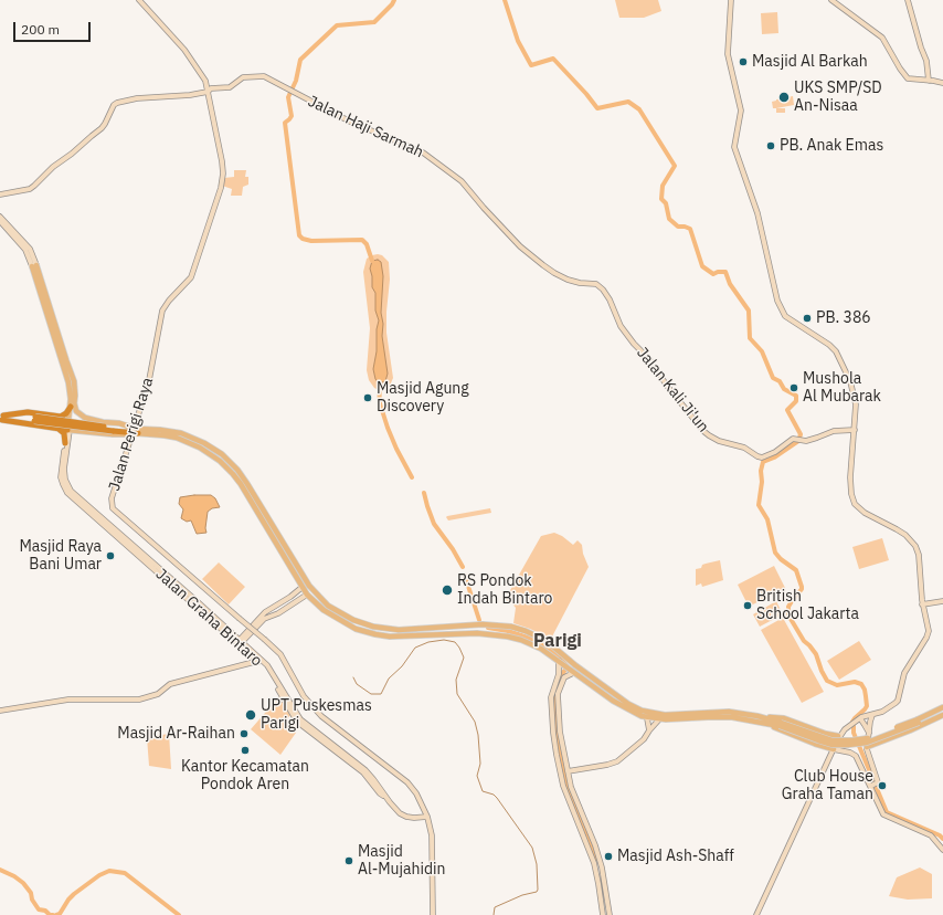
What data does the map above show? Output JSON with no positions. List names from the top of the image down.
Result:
{
  "streets": {
    "main road": [
      "Jalan Haji Sarmah",
      "Jalan Kali Ji'un",
      "Jalan Perigi Raya",
      "Jalan Graha Bintaro"
    ]
  },
  "crossings": [
    ["Jalan Haji Sarmah", "Jalan Kali Ji'un"],
    ["Jalan Haji Sarmah", "Jalan Perigi Raya"],
    ["Jalan Perigi Raya", "Jalan Graha Bintaro"]
  ],
  "districts": ["Parigi"],
  "places": [
    "Masjid Al Barkah",
    "UKS SMP/SD An-Nisaa",
    "PB. Anak Emas",
    "PB. 386",
    "Mushola Al Mubarak",
    "Masjid Agung Discovery",
    "Masjid Raya Bani Umar",
    "RS Pondok Indah Bintaro",
    "British School Jakarta",
    "UPT Puskesmas Parigi",
    "Masjid Ar-Raihan",
    "Kantor Kecamatan Pondok Aren",
    "Club House Graha Taman",
    "Masjid Ash-Shaff",
    "Masjid Al-Mujahidin"
  ],
  "scale_bar": "200 m"
}
